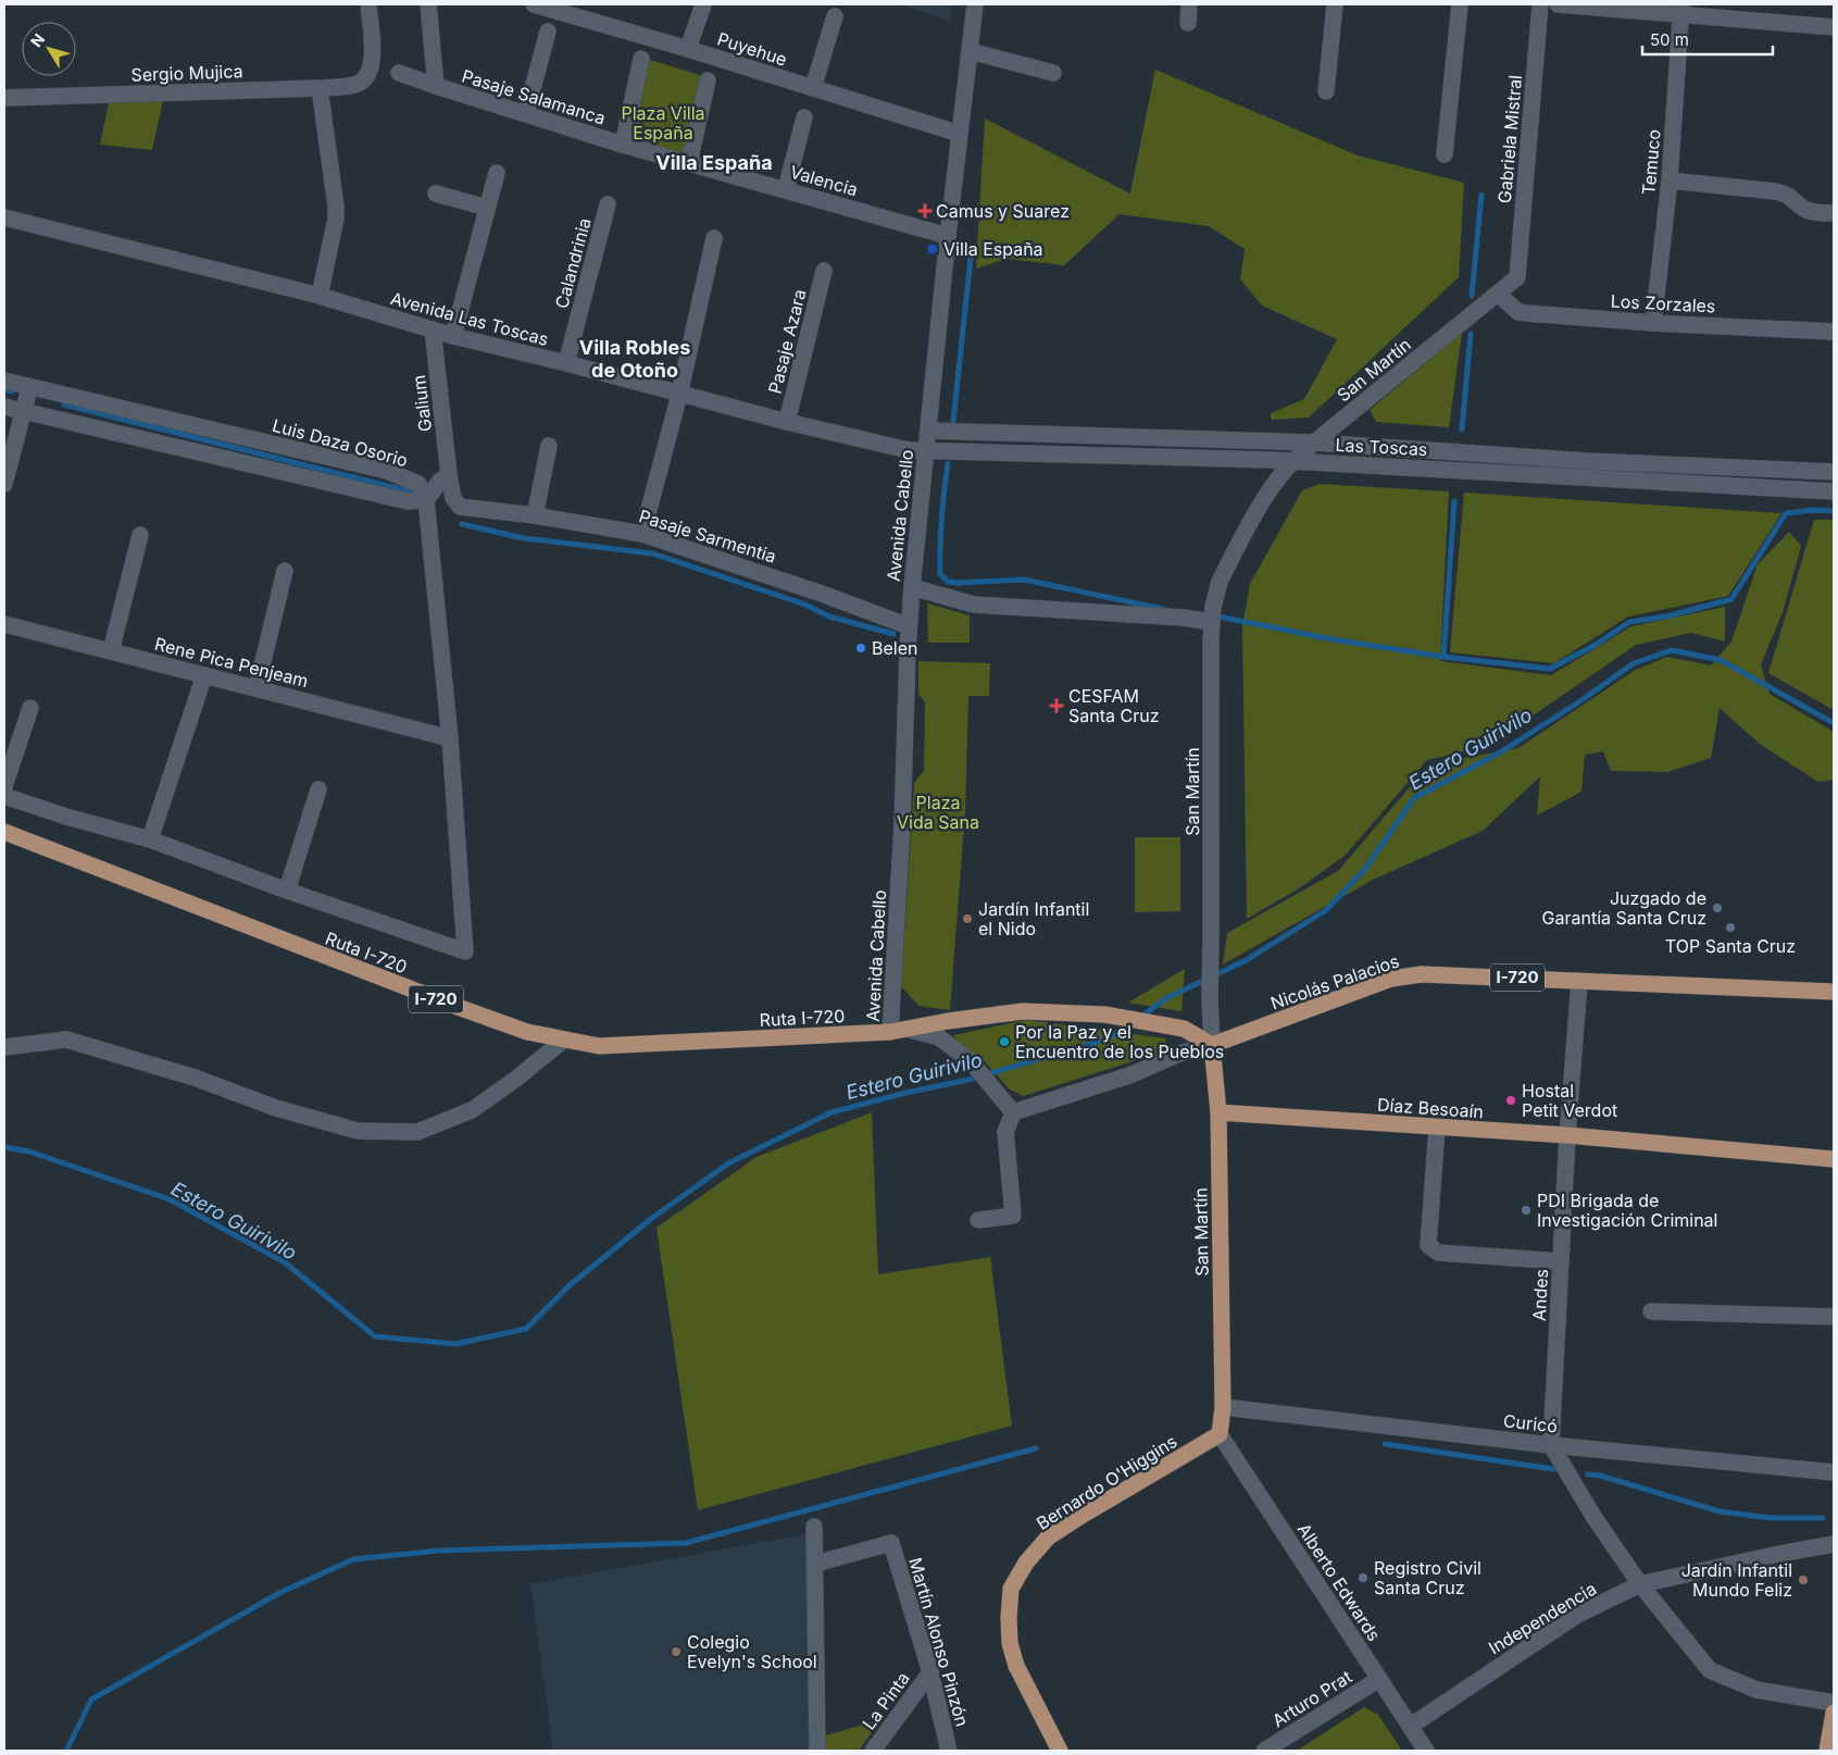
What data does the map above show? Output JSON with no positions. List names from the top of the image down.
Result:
{
  "streets": {
    "main road": [
      "San Martín",
      "Ruta I-720",
      "I-720",
      "Nicolás Palacios",
      "Díaz Besoaín",
      "Bernardo O'Higgins"
    ],
    "street": [
      "Puyehue",
      "Sergio Mujica",
      "Pasaje Salamanca",
      "Gabriela Mistral",
      "Temuco",
      "Valencia",
      "Calandrinia",
      "Los Zorzales",
      "Avenida Las Toscas",
      "Pasaje Azara",
      "Galium",
      "Luis Daza Osorio",
      "Las Toscas",
      "Avenida Cabello",
      "Pasaje Sarmentia",
      "Rene Pica Penjeam",
      "Andes",
      "Curicó",
      "Alberto Edwards",
      "Independencia",
      "Martín Alonso Pinzón",
      "Arturo Prat",
      "La Pinta"
    ]
  },
  "crossings": [
    ["Puyehue", "Avenida Cabello"],
    ["Pasaje Salamanca", "Valencia"],
    ["Gabriela Mistral", "San Martín"],
    ["Temuco", "Los Zorzales"],
    ["Valencia", "Avenida Cabello"],
    ["Calandrinia", "Avenida Las Toscas"],
    ["Los Zorzales", "San Martín"],
    ["Avenida Las Toscas", "Pasaje Azara"],
    ["Avenida Las Toscas", "Galium"],
    ["Avenida Las Toscas", "Las Toscas"],
    ["Avenida Las Toscas", "Avenida Cabello"],
    ["San Martín", "Las Toscas"],
    ["San Martín", "I-720"],
    ["San Martín", "Nicolás Palacios"],
    ["San Martín", "Díaz Besoaín"],
    ["San Martín", "Curicó"],
    ["San Martín", "Bernardo O'Higgins"],
    ["San Martín", "Alberto Edwards"],
    ["Galium", "Pasaje Sarmentia"],
    ["Las Toscas", "Avenida Cabello"],
    ["Avenida Cabello", "Pasaje Sarmentia"],
    ["Avenida Cabello", "Ruta I-720"],
    ["Avenida Cabello", "I-720"],
    ["Ruta I-720", "I-720"],
    ["I-720", "Nicolás Palacios"],
    ["Nicolás Palacios", "Andes"],
    ["Díaz Besoaín", "Andes"],
    ["Andes", "Curicó"],
    ["Bernardo O'Higgins", "Alberto Edwards"],
    ["Alberto Edwards", "Independencia"],
    ["Alberto Edwards", "Arturo Prat"],
    ["Martín Alonso Pinzón", "La Pinta"]
  ],
  "districts": ["Villa España", "Villa Robles de Otoño"],
  "water": ["Estero Guirivilo"],
  "parks": ["Plaza Villa España", "Plaza Vida Sana"],
  "places": {
    "health": ["Camus y Suarez", "CESFAM Santa Cruz"],
    "transit": ["Villa España"],
    "other": [
      "Belen",
      "Juzgado de Garantía Santa Cruz",
      "Jardín Infantil el Nido",
      "TOP Santa Cruz",
      "Por la Paz y el Encuentro de los Pueblos",
      "Hostal Petit Verdot",
      "PDI Brigada de Investigación Criminal",
      "Registro Civil Santa Cruz",
      "Jardín Infantil Mundo Feliz",
      "Colegio Evelyn's School"
    ]
  },
  "scale_bar": "50 m",
  "north": "top left"
}
